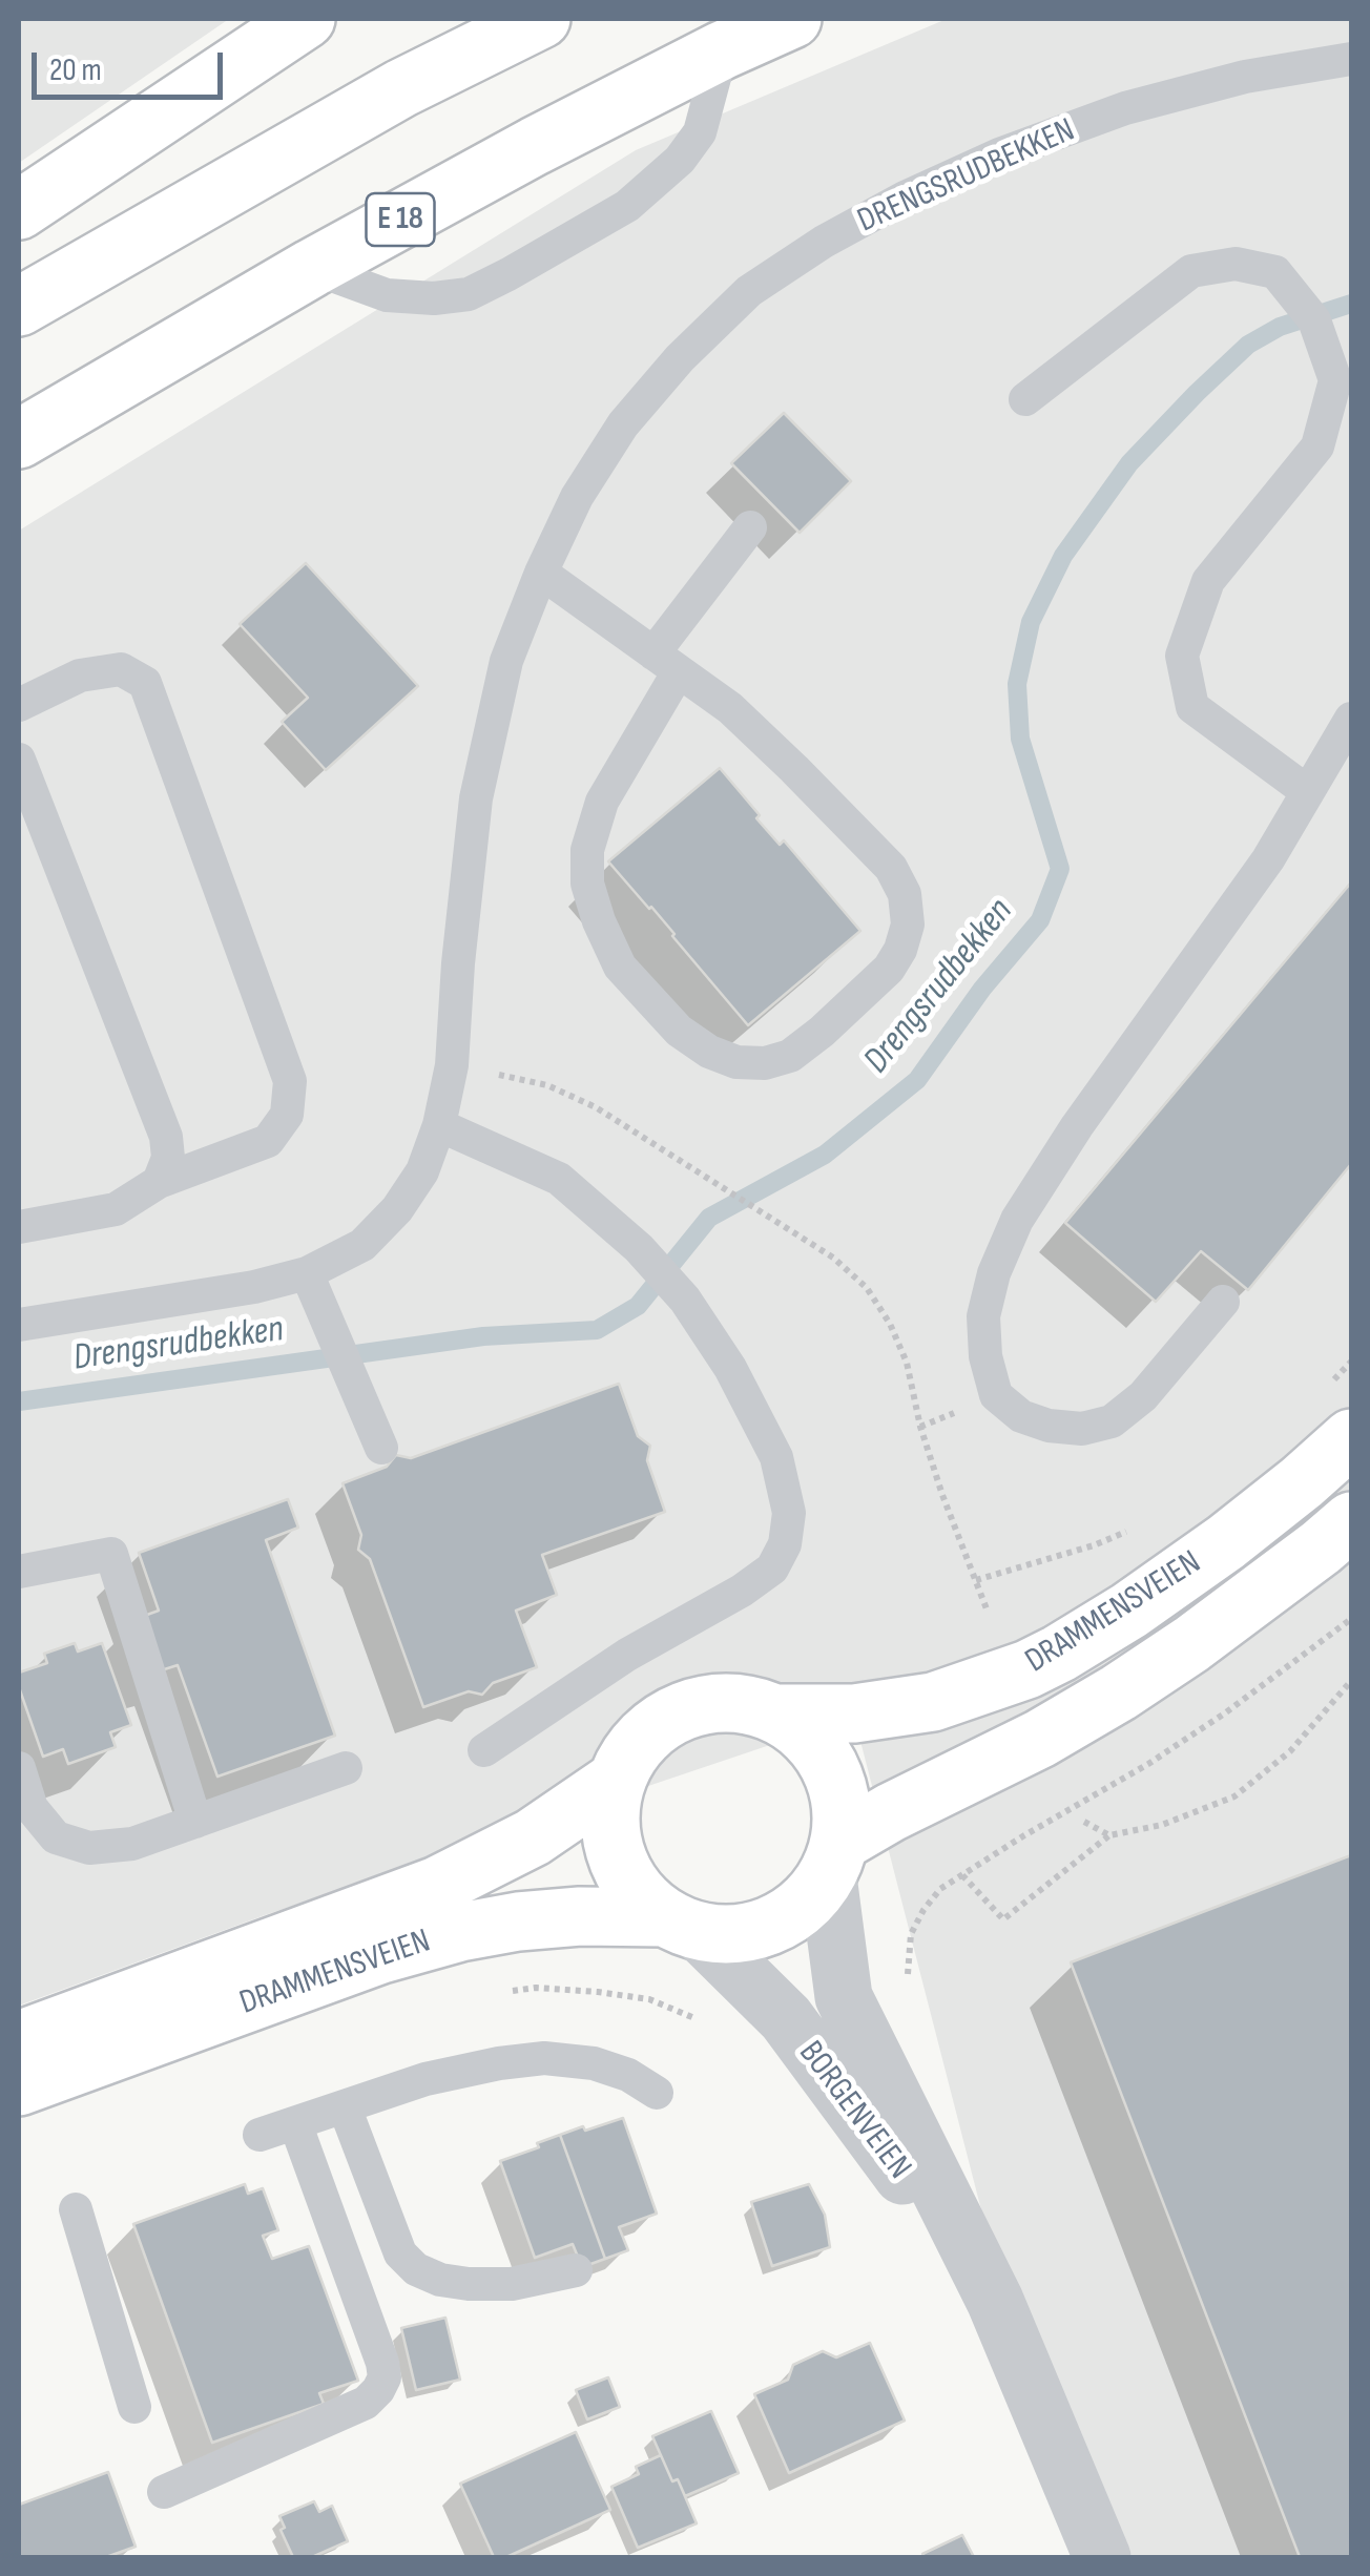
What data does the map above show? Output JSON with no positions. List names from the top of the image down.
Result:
{
  "streets": {
    "main road": ["E 18", "DRAMMENSVEIEN"],
    "street": ["BORGENVEIEN"],
    "lane": ["DRENGSRUDBEKKEN"]
  },
  "crossings": [
    ["DRAMMENSVEIEN", "BORGENVEIEN"]
  ],
  "water": ["Drengsrudbekken"],
  "scale_bar": "20 m"
}
